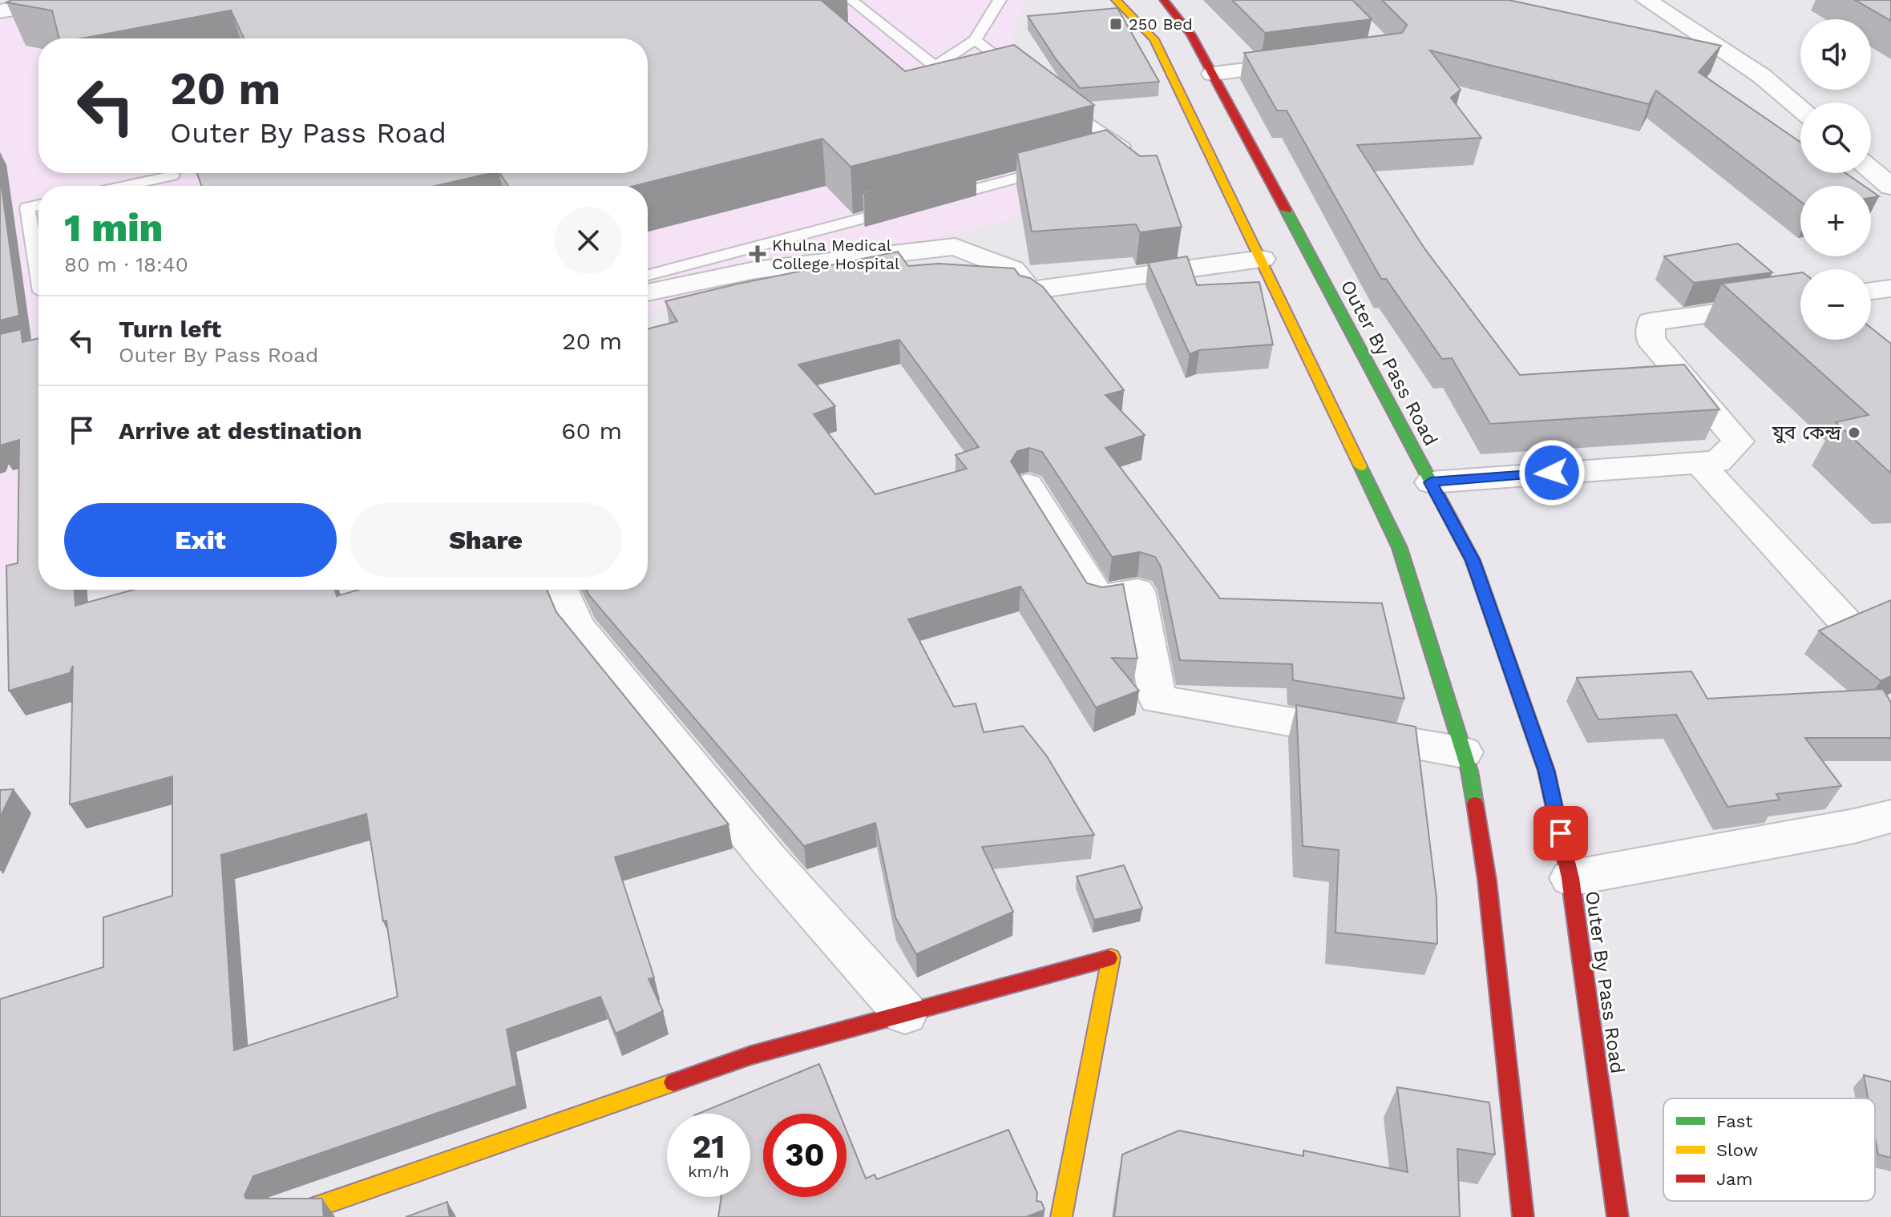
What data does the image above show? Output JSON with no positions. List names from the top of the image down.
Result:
{
  "streets": {
    "main road": ["Outer By Pass Road"]
  },
  "places": {
    "transit": ["250 Bed"],
    "health": ["Khulna Medical College Hospital"],
    "other": ["যুব কেন্দ্র"]
  },
  "legend": ["Fast", "Slow", "Jam"],
  "page": {
    "map_buttons": ["+", "−"],
    "turn": ["20 m", "Outer By Pass Road"],
    "heading": ["1 min", "80 m · 18:40"],
    "list": [
      {
        "name": "Turn left",
        "note": "Outer By Pass Road",
        "value": "20 m"
      },
      {
        "name": "Arrive at destination",
        "value": "60 m"
      }
    ],
    "buttons": ["Exit", "Share"],
    "speed": "21 km/h",
    "limit": "30"
  }
}
